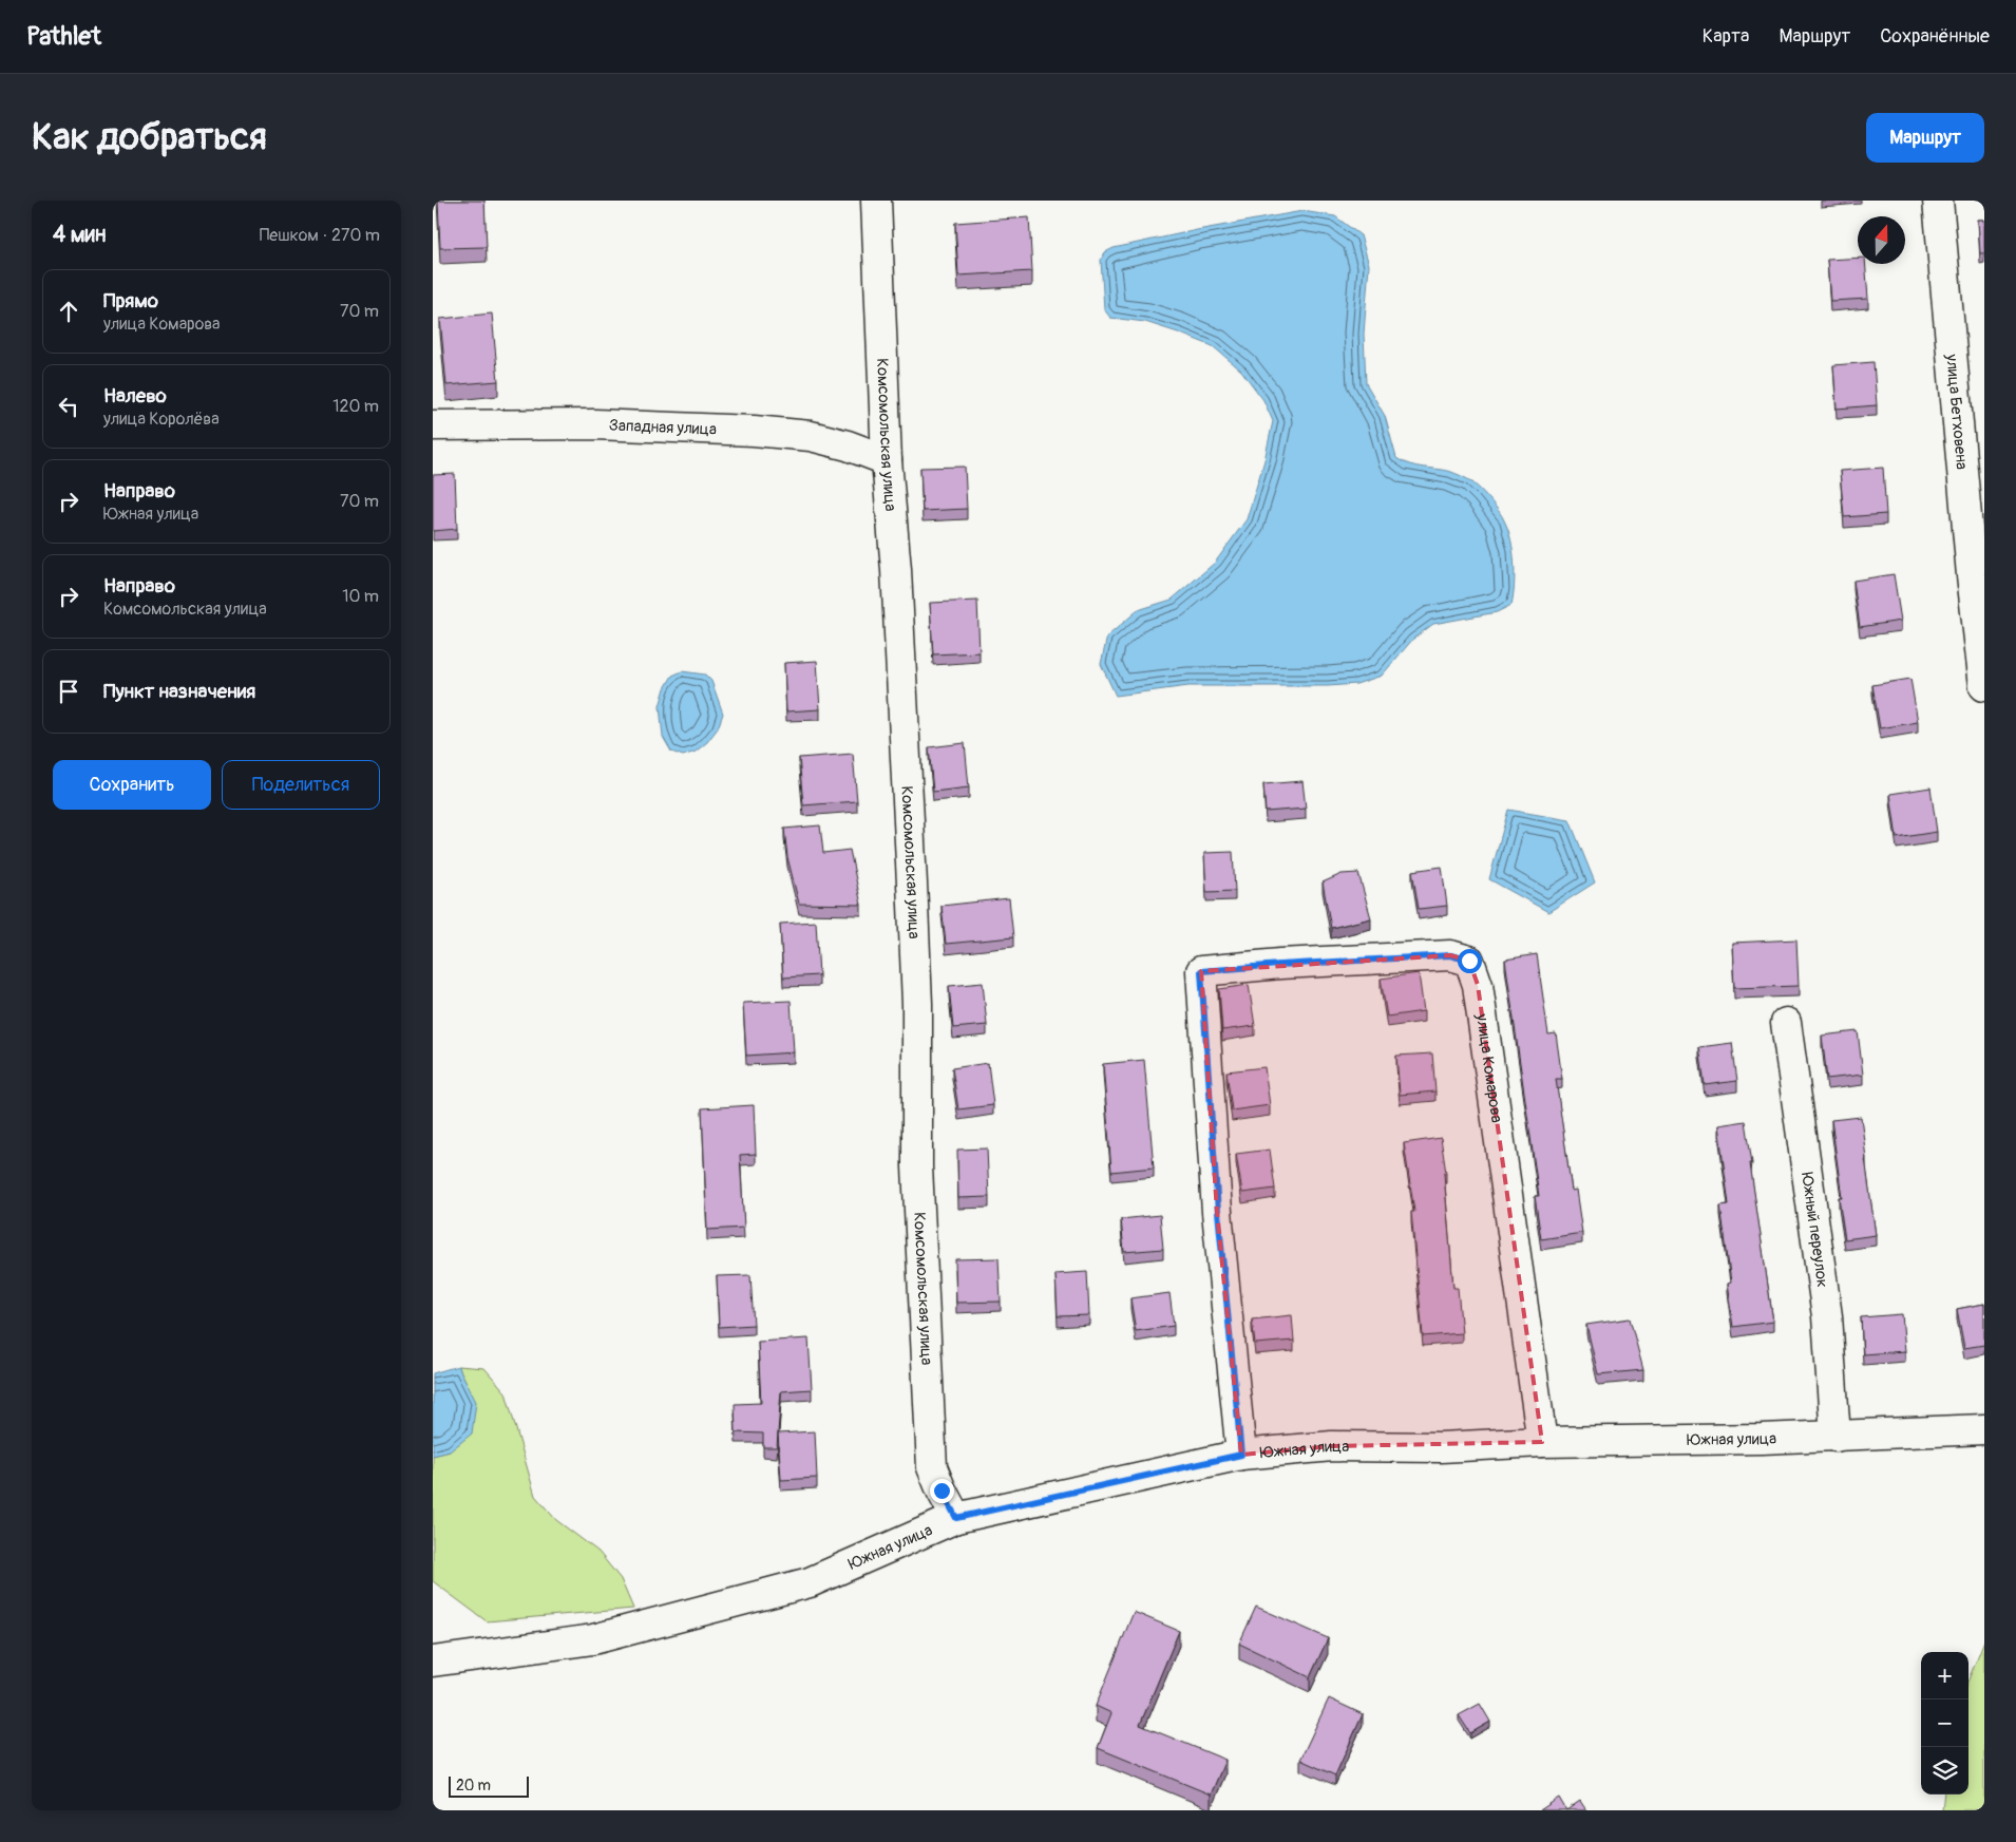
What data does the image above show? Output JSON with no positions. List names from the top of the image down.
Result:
{
  "streets": {
    "street": [
      "улица Бетховена",
      "Западная улица",
      "Комсомольская улица",
      "улица Комарова",
      "Южный переулок",
      "Южная улица"
    ]
  },
  "crossings": [
    ["Западная улица", "Комсомольская улица"],
    ["Комсомольская улица", "Южная улица"],
    ["улица Комарова", "Южная улица"],
    ["Южный переулок", "Южная улица"]
  ],
  "scale_bar": "20 m",
  "north": "top",
  "page": {
    "header": "Pathlet",
    "nav": ["Карта", "Маршрут", "Сохранённые"],
    "buttons": [
      "Маршрут",
      ["Сохранить", "Поделиться"]
    ],
    "title": "Как добраться",
    "heading": ["4 мин", "Пешком · 270 m"],
    "list": [
      ["Прямо", "улица Комарова", "70 m"],
      ["Налево", "улица Королёва", "120 m"],
      ["Направо", "Южная улица", "70 m"],
      ["Направо", "Комсомольская улица", "10 m"],
      "Пункт назначения"
    ],
    "map_buttons": ["+", "−"],
    "scale": "20 m"
  }
}
